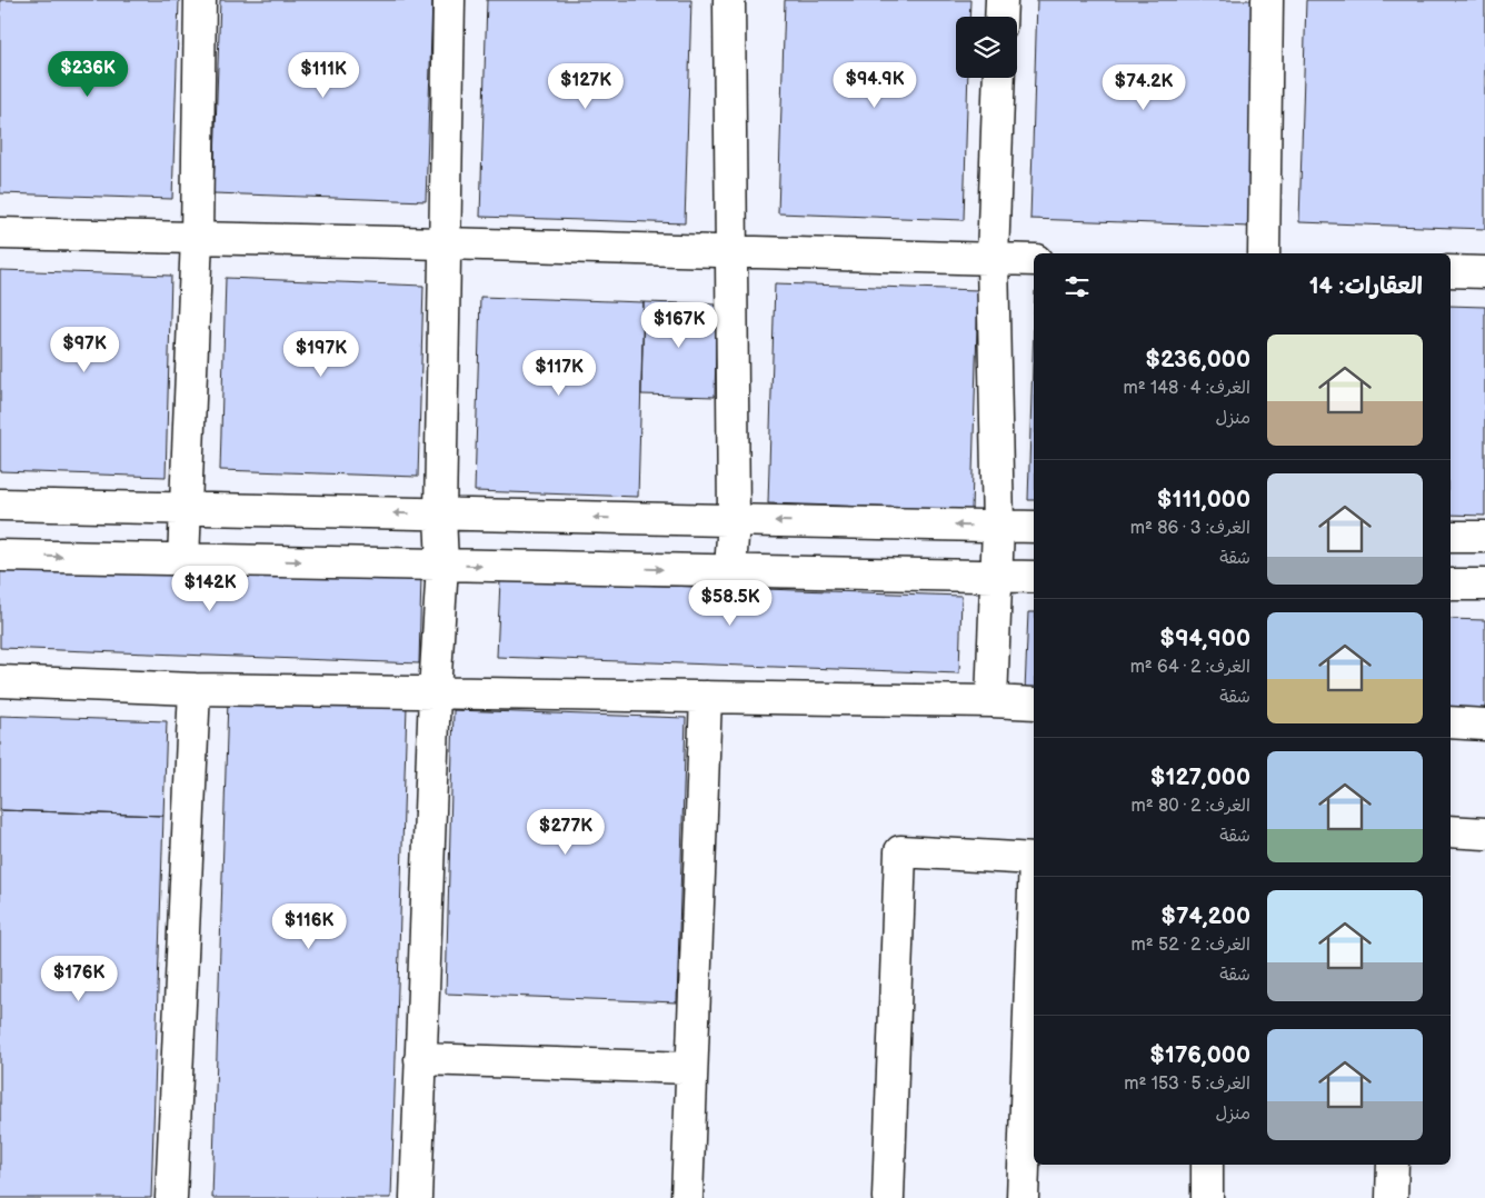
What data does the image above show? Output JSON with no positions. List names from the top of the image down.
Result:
{
  "page": {
    "price": [
      "$236K",
      "$111K",
      "$94.9K",
      "$127K",
      "$74.2K",
      "$167K",
      "$97K",
      "$197K",
      "$117K",
      "$142K",
      "$58.5K",
      "$277K",
      "$116K",
      "$176K"
    ],
    "heading": "العقارات: 14",
    "list": [
      {
        "name": "$236,000",
        "note": "الغرف: 4 · 148 m² · منزل"
      },
      {
        "name": "$111,000",
        "note": "الغرف: 3 · 86 m² · شقة"
      },
      {
        "name": "$94,900",
        "note": "الغرف: 2 · 64 m² · شقة"
      },
      {
        "name": "$127,000",
        "note": "الغرف: 2 · 80 m² · شقة"
      },
      {
        "name": "$74,200",
        "note": "الغرف: 2 · 52 m² · شقة"
      },
      {
        "name": "$176,000",
        "note": "الغرف: 5 · 153 m² · منزل"
      }
    ]
  }
}
